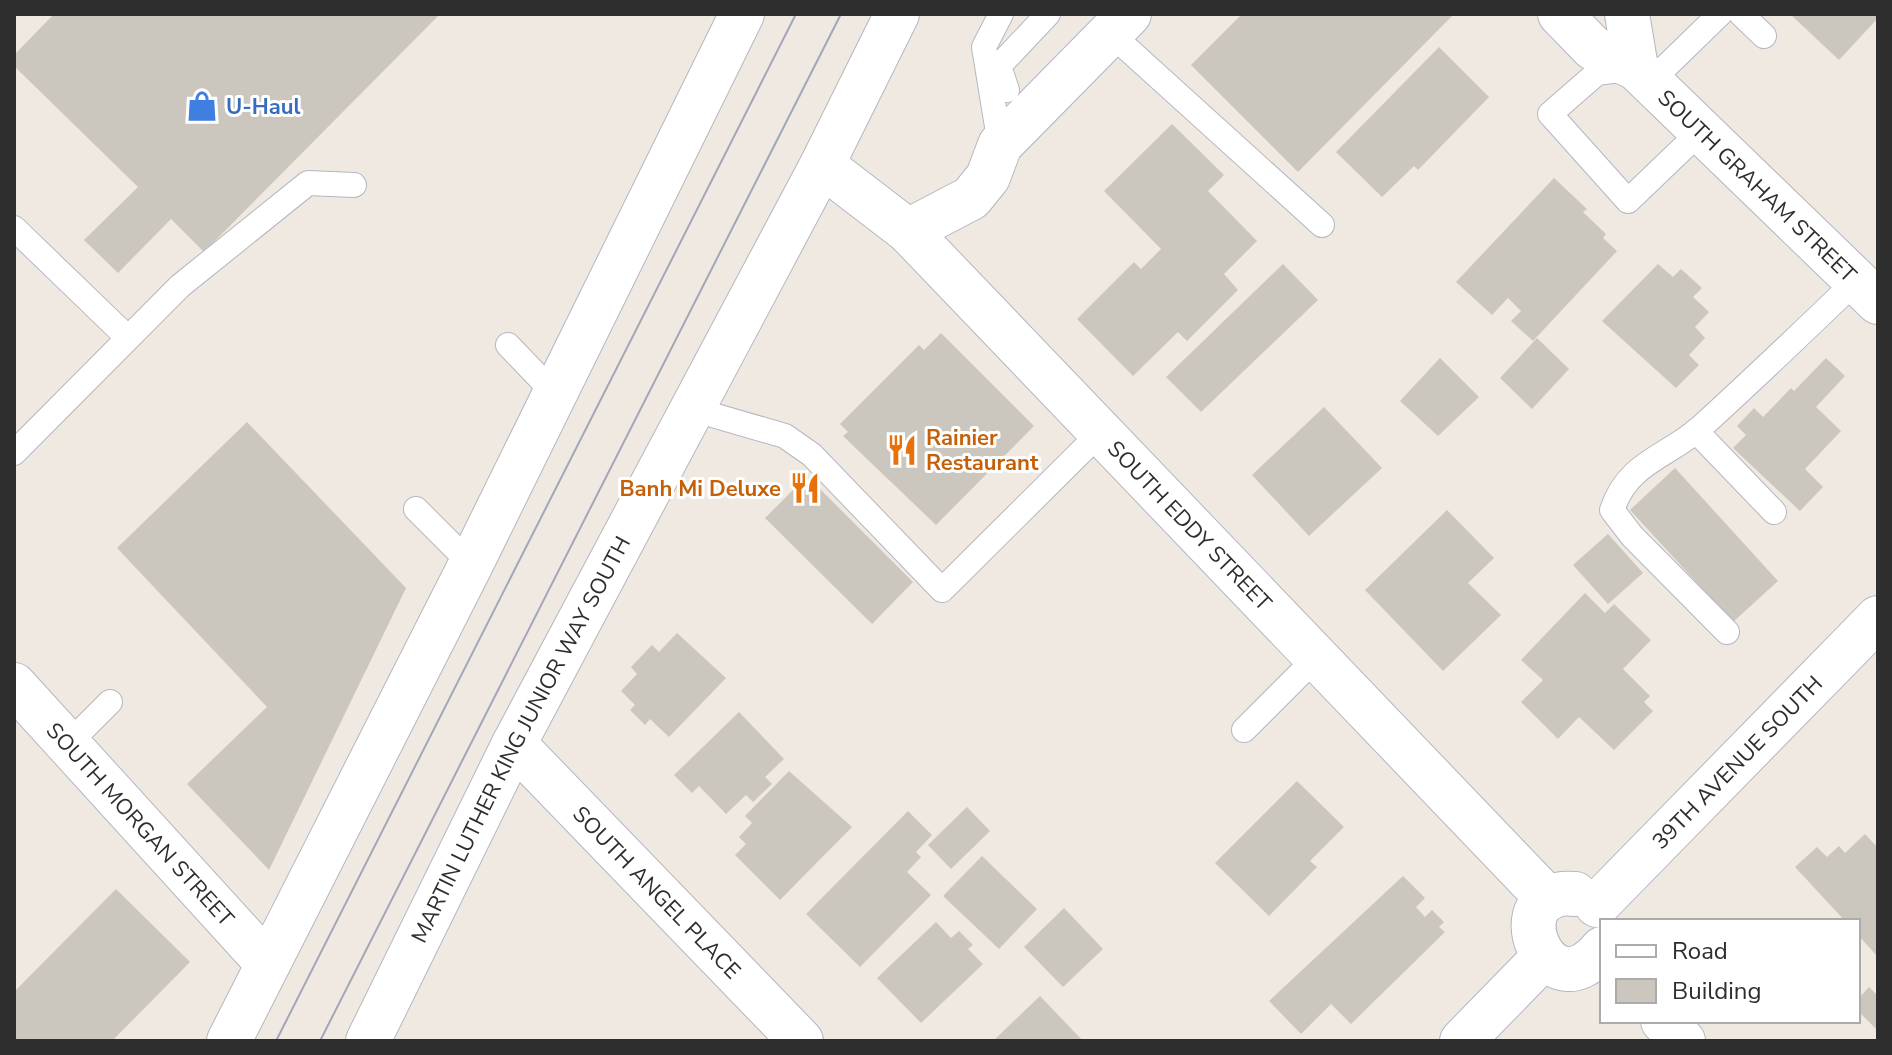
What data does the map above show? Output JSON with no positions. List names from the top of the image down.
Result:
{
  "streets": {
    "street": [
      "SOUTH GRAHAM STREET",
      "SOUTH EDDY STREET",
      "MARTIN LUTHER KING JUNIOR WAY SOUTH",
      "39TH AVENUE SOUTH",
      "SOUTH MORGAN STREET",
      "SOUTH ANGEL PLACE"
    ]
  },
  "crossings": [
    ["SOUTH EDDY STREET", "MARTIN LUTHER KING JUNIOR WAY SOUTH"],
    ["MARTIN LUTHER KING JUNIOR WAY SOUTH", "SOUTH ANGEL PLACE"]
  ],
  "places": {
    "shop": ["U-Haul"],
    "restaurant": ["Rainier Restaurant", "Banh Mi Deluxe"]
  },
  "legend": ["Road", "Building"]
}
